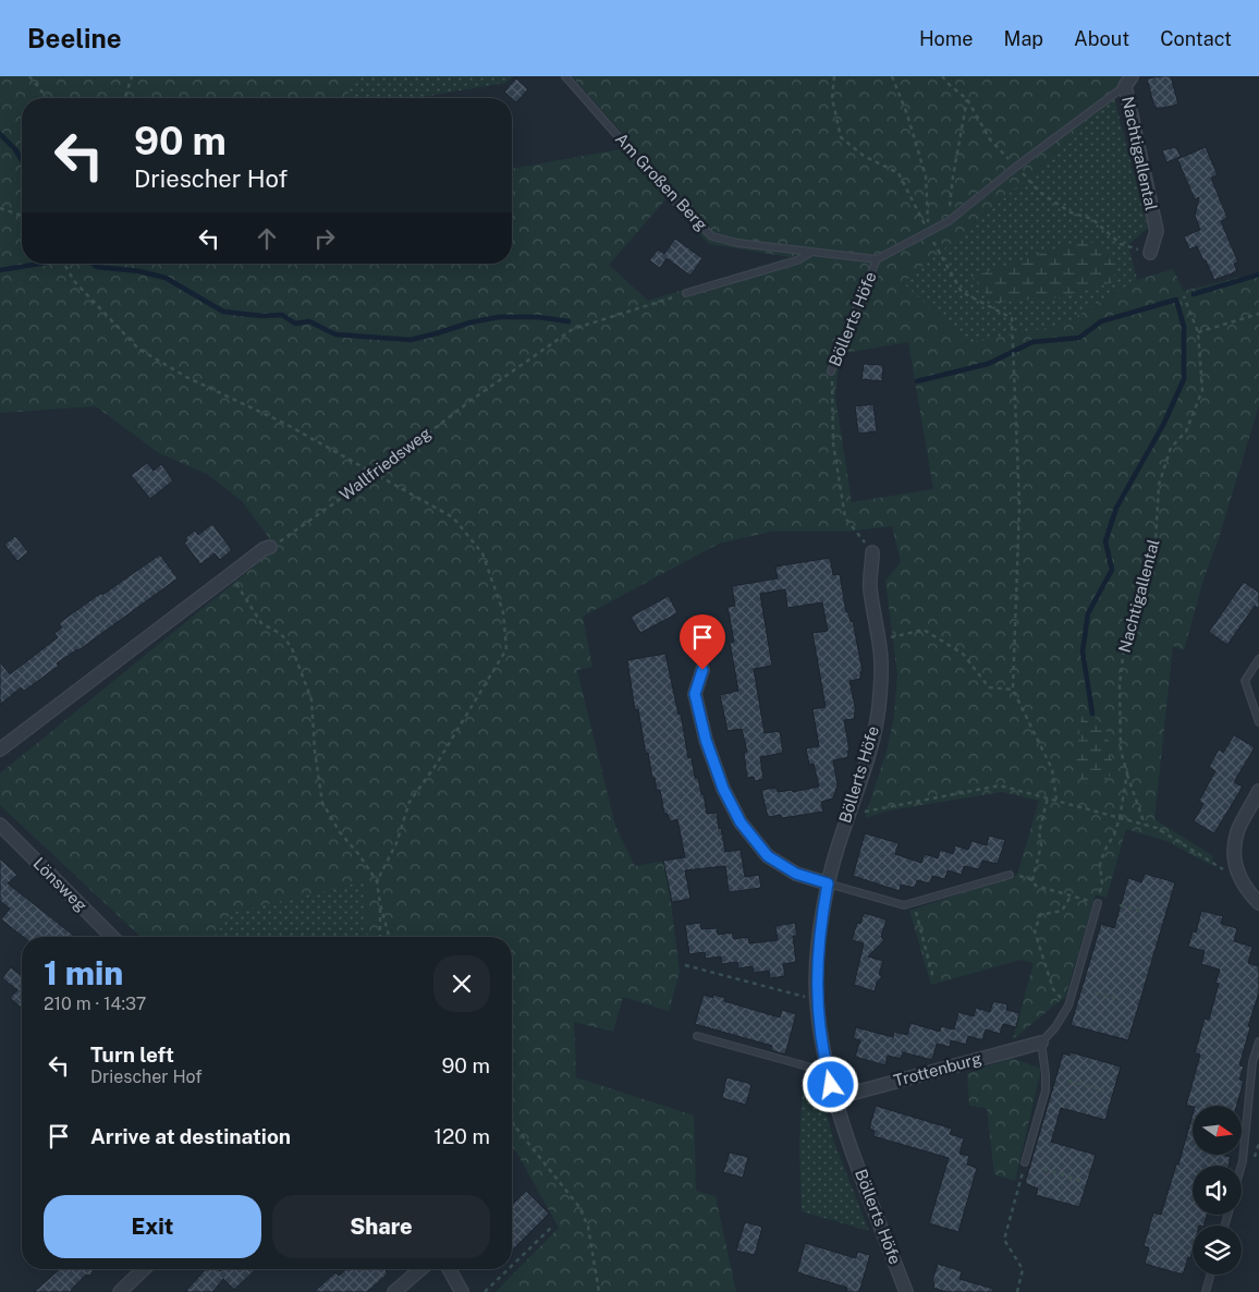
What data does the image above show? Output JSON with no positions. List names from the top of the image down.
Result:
{
  "streets": {
    "street": [
      "Nachtigallental",
      "Böllerts Höfe",
      "Lönsweg",
      "Trottenburg"
    ],
    "lane": ["Am Großen Berg"],
    "path": ["Wallfriedsweg"]
  },
  "crossings": [
    ["Am Großen Berg", "Böllerts Höfe"],
    ["Böllerts Höfe", "Trottenburg"]
  ],
  "north": "right",
  "page": {
    "header": "Beeline",
    "nav": [
      "Home",
      "Map",
      "About",
      "Contact"
    ],
    "turn": ["90 m", "Driescher Hof"],
    "heading": ["1 min", "210 m · 14:37"],
    "list": [
      {
        "name": "Turn left",
        "note": "Driescher Hof",
        "value": "90 m"
      },
      {
        "name": "Arrive at destination",
        "value": "120 m"
      }
    ],
    "buttons": ["Exit", "Share"]
  }
}
